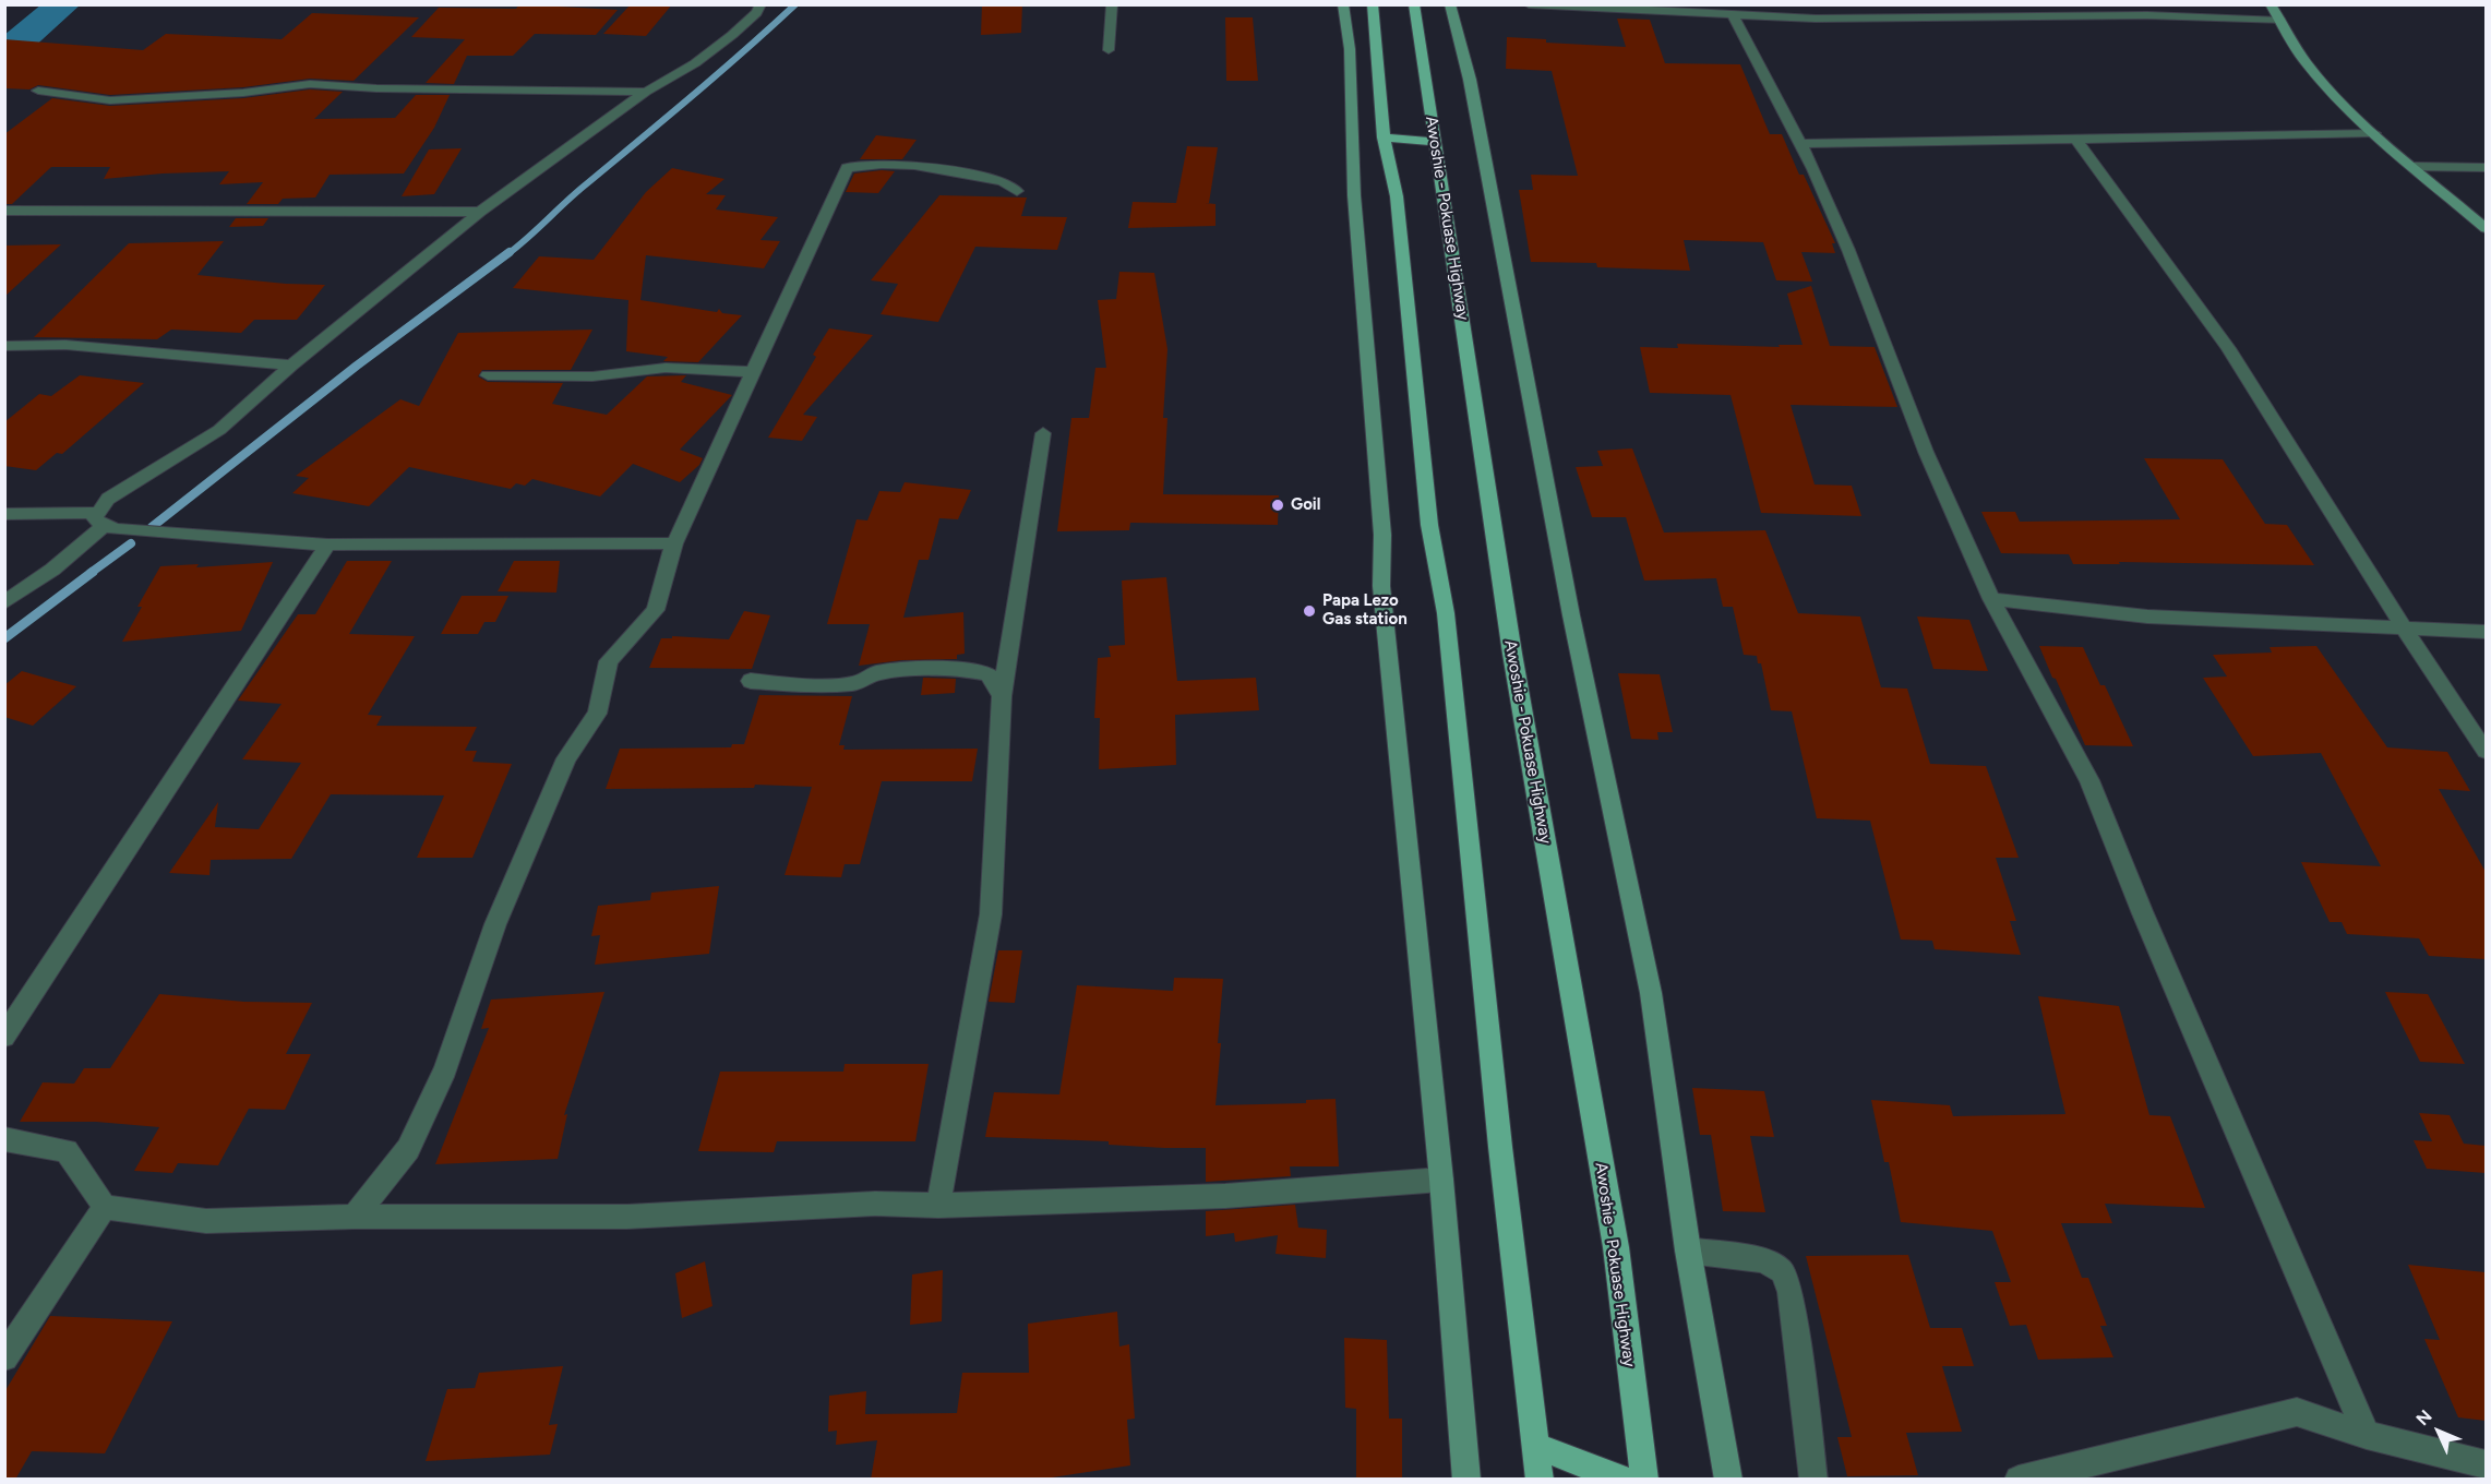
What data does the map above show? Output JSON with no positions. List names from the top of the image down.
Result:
{
  "streets": {
    "main road": ["Awoshie - Pokuase Highway"]
  },
  "places": ["Goil", "Papa Lezo Gas station"],
  "north": "top left"
}
